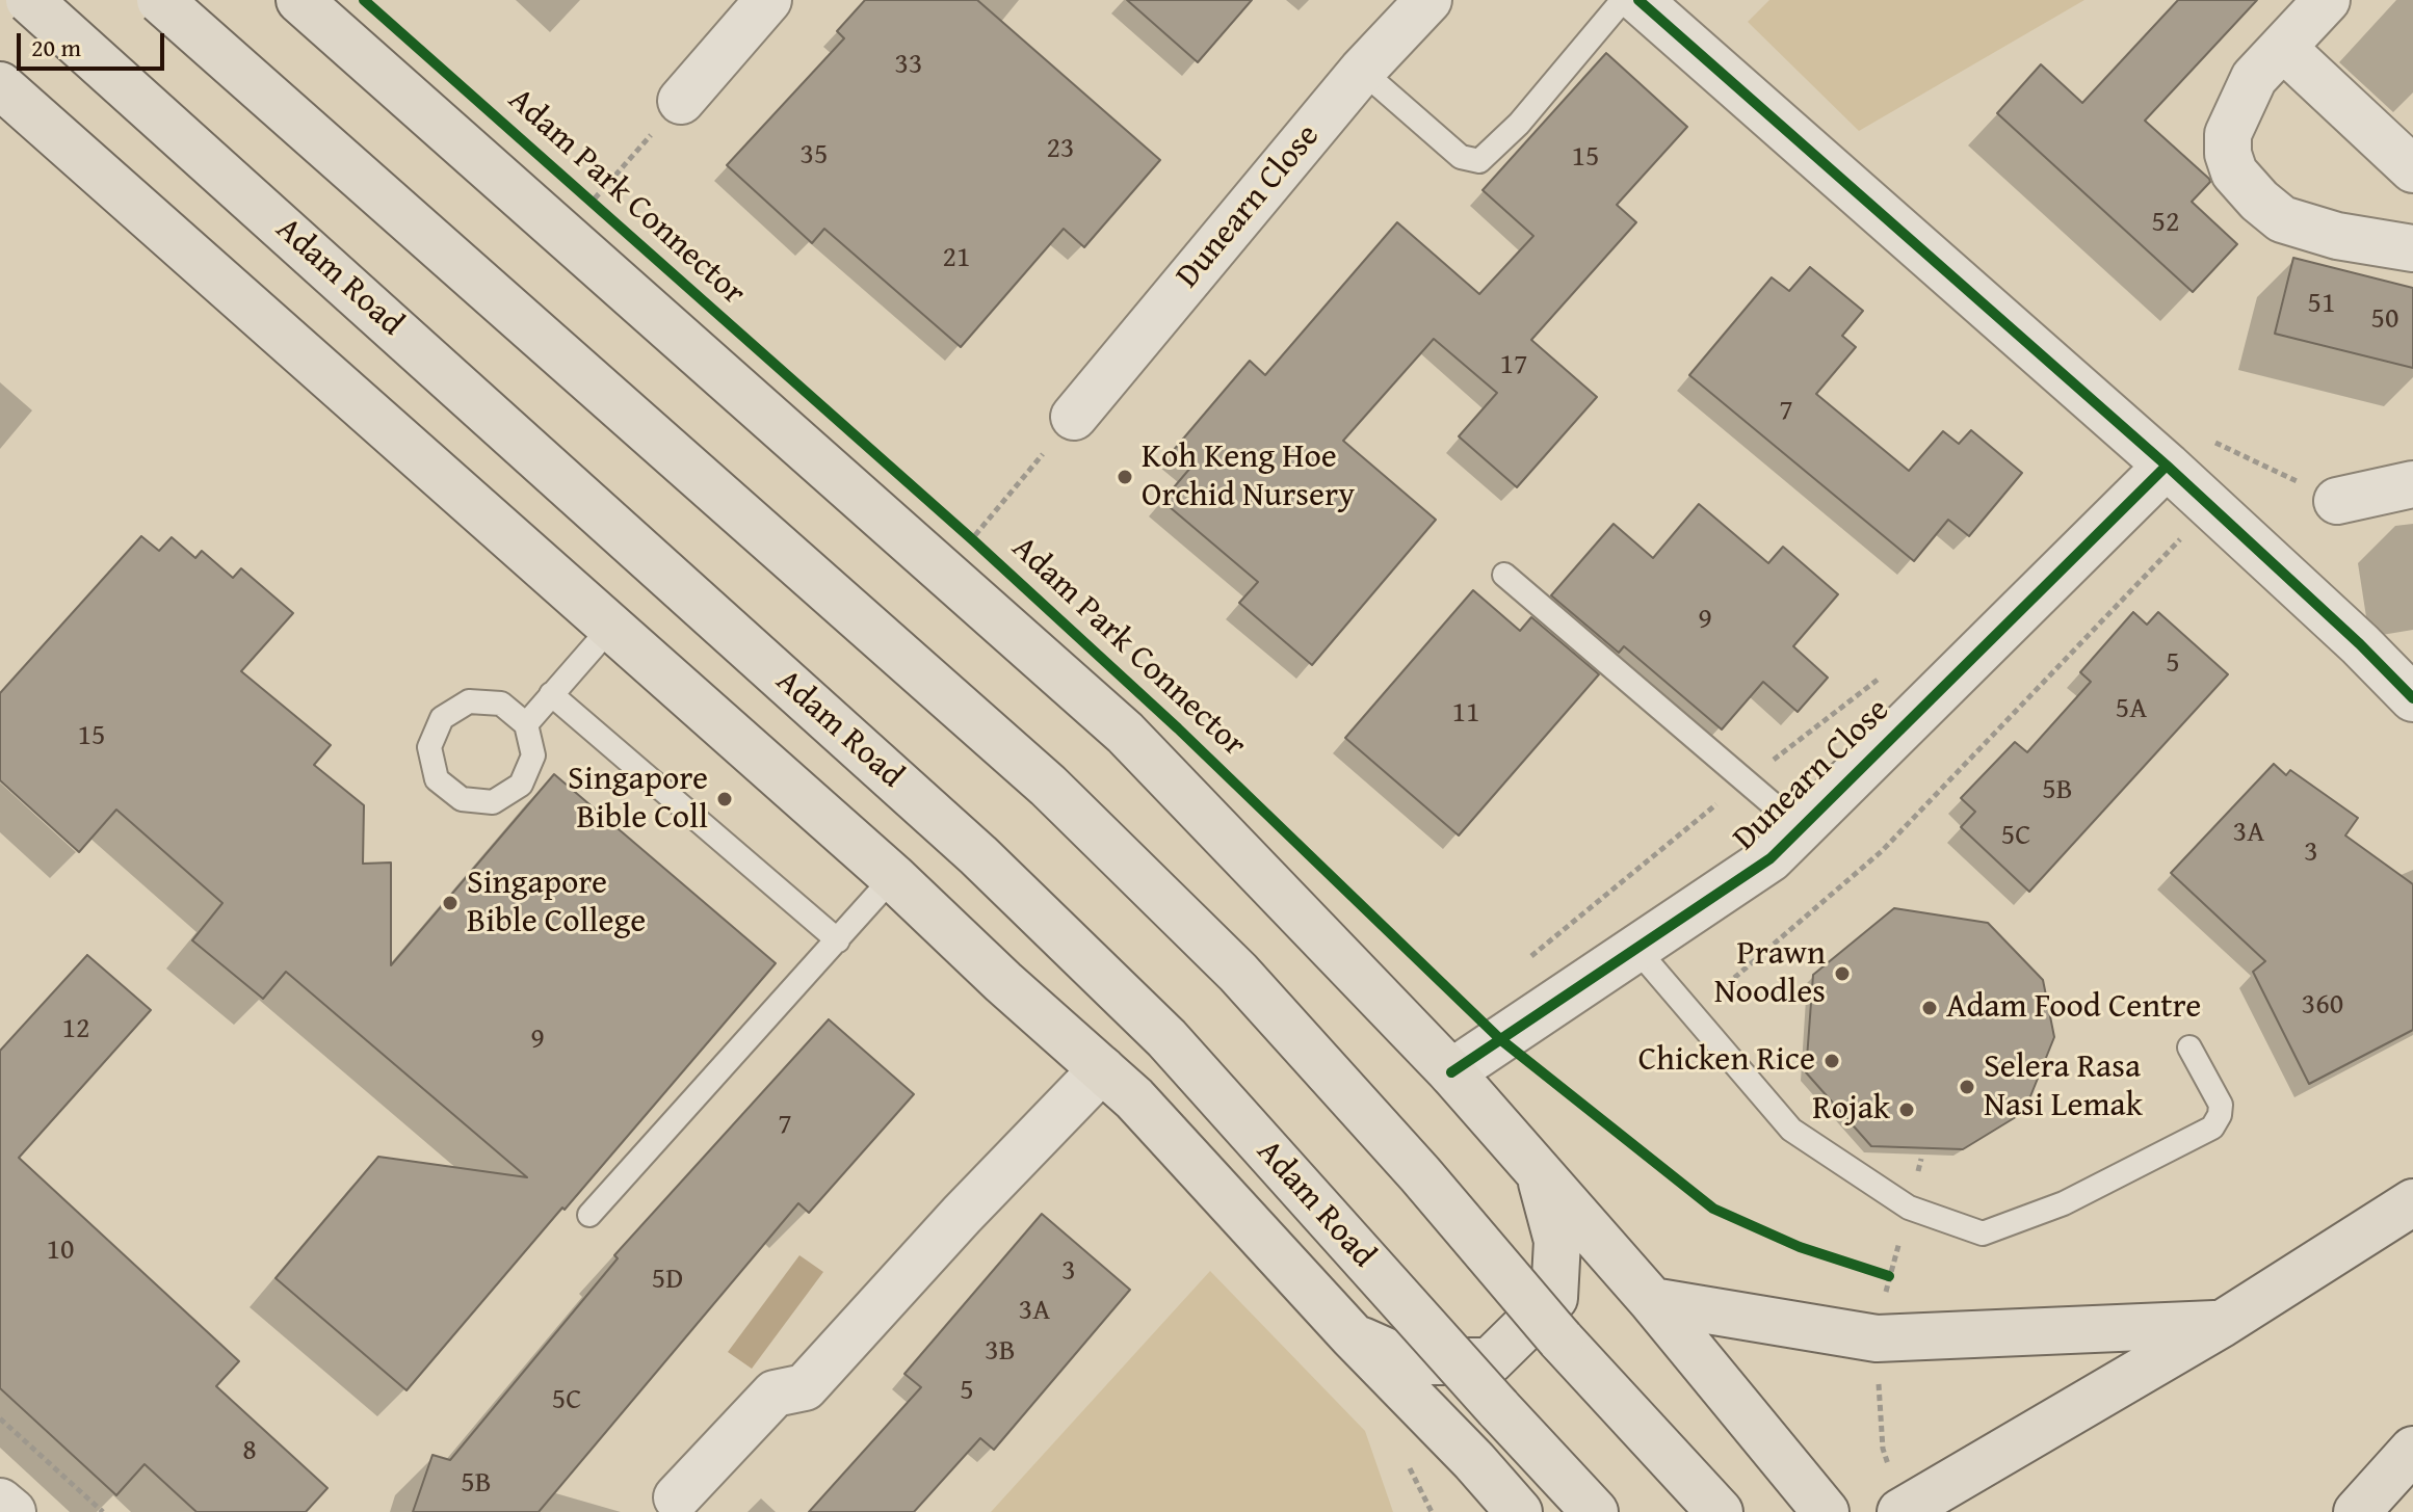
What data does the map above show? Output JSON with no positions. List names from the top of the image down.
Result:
{
  "streets": {
    "highway": ["Adam Road"],
    "street": ["Dunearn Close"],
    "cycle path": ["Adam Park Connector"]
  },
  "places": [
    "Koh Keng Hoe Orchid Nursery",
    "Singapore Bible Coll",
    "Singapore Bible College",
    "Prawn Noodles",
    "Adam Food Centre",
    "Chicken Rice",
    "Selera Rasa Nasi Lemak",
    "Rojak"
  ],
  "house_numbers": [
    "33",
    "23",
    "35",
    "15",
    "52",
    "21",
    "51",
    "50",
    "17",
    "7",
    "9",
    "5",
    "5A",
    "11",
    "15",
    "5B",
    "3A",
    "5C",
    "3",
    "360",
    "12",
    "9",
    "7",
    "10",
    "3",
    "5D",
    "3A",
    "3B",
    "5",
    "5C",
    "8",
    "5B"
  ],
  "scale_bar": "20 m"
}
